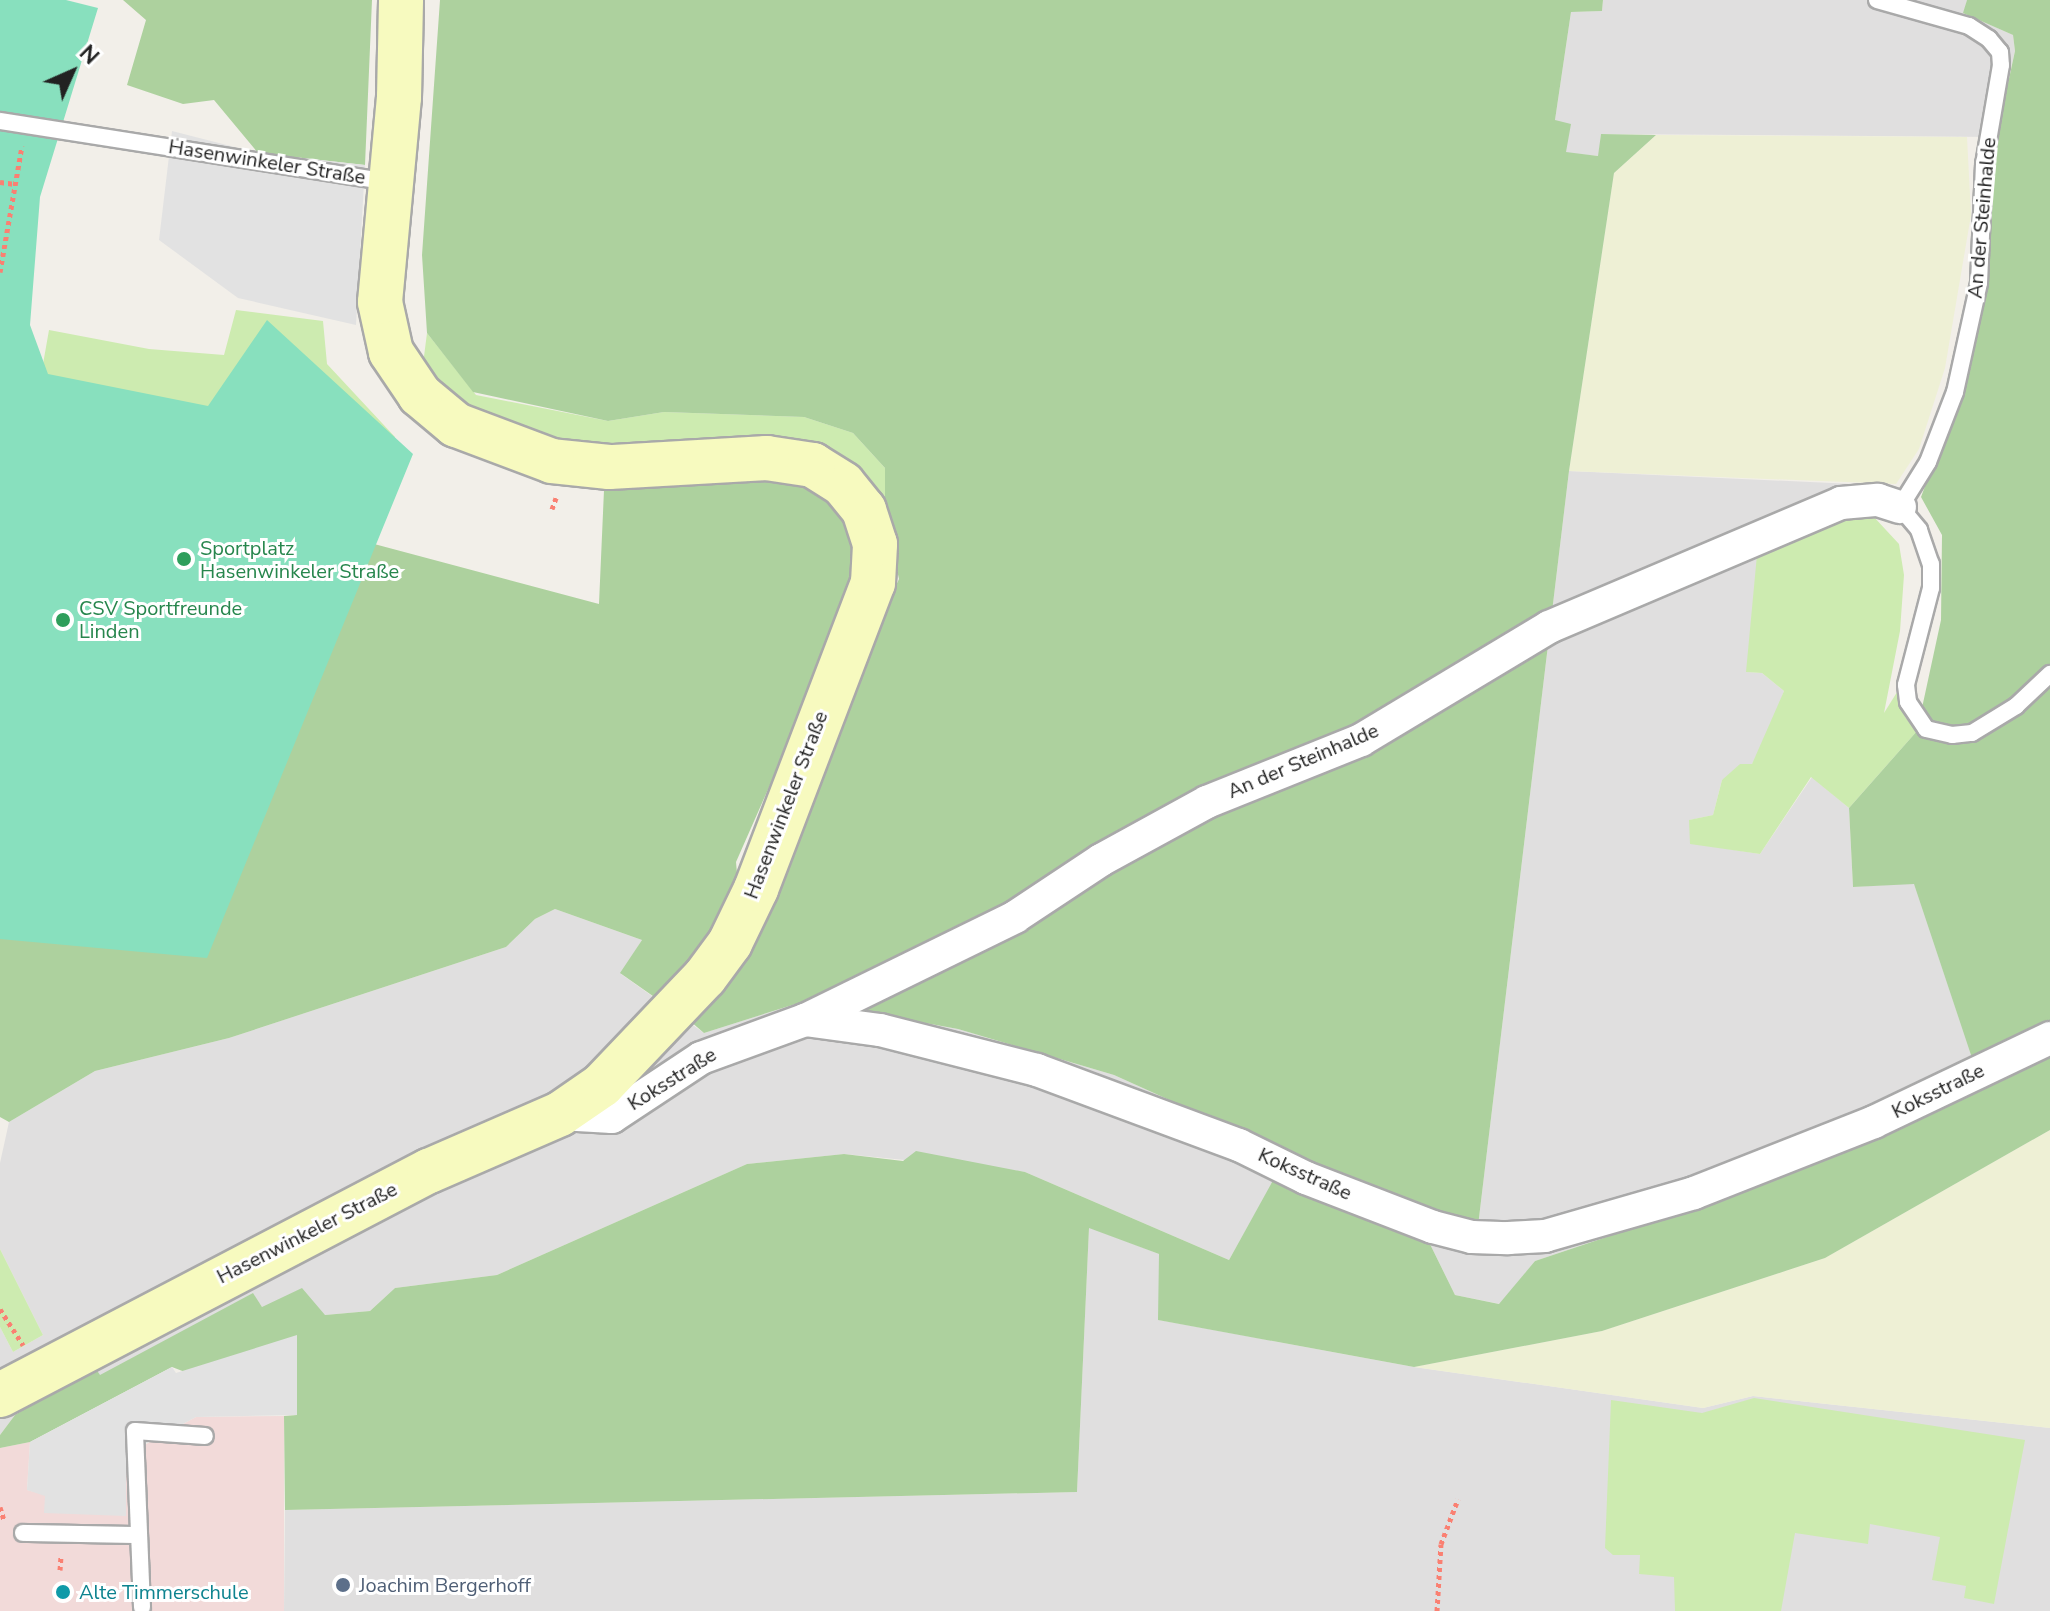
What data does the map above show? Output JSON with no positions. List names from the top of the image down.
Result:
{
  "streets": {
    "street": ["Hasenwinkeler Straße", "An der Steinhalde", "Koksstraße"]
  },
  "crossings": [
    ["Hasenwinkeler Straße", "Koksstraße"],
    ["An der Steinhalde", "Koksstraße"]
  ],
  "places": [
    "Sportplatz Hasenwinkeler Straße",
    "CSV Sportfreunde Linden",
    "Joachim Bergerhoff",
    "Alte Timmerschule"
  ],
  "north": "top right"
}
